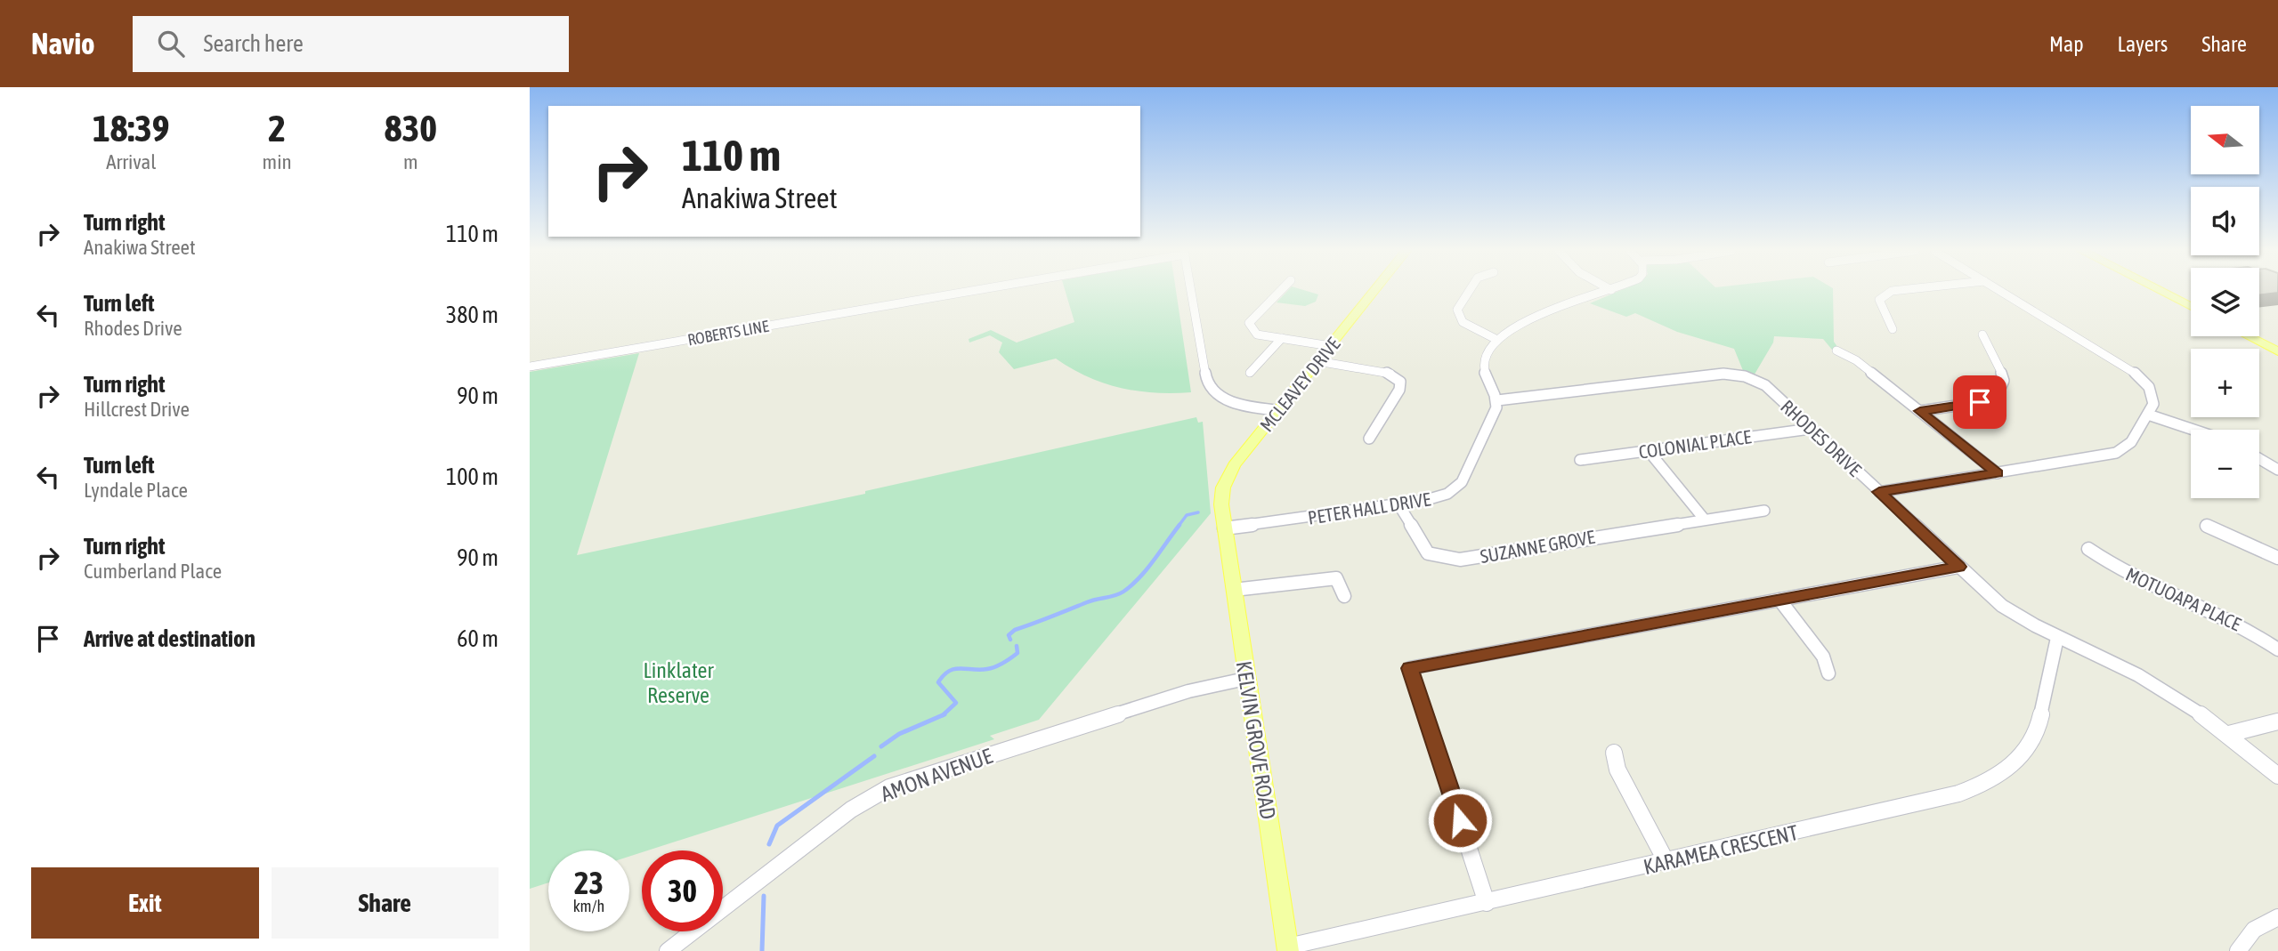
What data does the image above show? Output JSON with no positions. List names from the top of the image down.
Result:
{
  "streets": {
    "main road": ["MCLEAVEY DRIVE", "KELVIN GROVE ROAD"],
    "street": [
      "ROBERTS LINE",
      "RHODES DRIVE",
      "COLONIAL PLACE",
      "PETER HALL DRIVE",
      "SUZANNE GROVE",
      "MOTUOAPA PLACE",
      "AMON AVENUE",
      "KARAMEA CRESCENT"
    ]
  },
  "crossings": [
    ["MCLEAVEY DRIVE", "PETER HALL DRIVE"],
    ["MCLEAVEY DRIVE", "KELVIN GROVE ROAD"],
    ["RHODES DRIVE", "COLONIAL PLACE"],
    ["RHODES DRIVE", "PETER HALL DRIVE"],
    ["RHODES DRIVE", "KARAMEA CRESCENT"],
    ["PETER HALL DRIVE", "SUZANNE GROVE"],
    ["PETER HALL DRIVE", "KELVIN GROVE ROAD"],
    ["KELVIN GROVE ROAD", "AMON AVENUE"],
    ["KELVIN GROVE ROAD", "KARAMEA CRESCENT"]
  ],
  "parks": ["Linklater Reserve"],
  "north": "left",
  "page": {
    "header": "Navio",
    "search": "Search here",
    "nav": ["Map", "Layers", "Share"],
    "eta": [
      "18:39",
      "Arrival",
      "2",
      "min",
      "830",
      "m"
    ],
    "map_buttons": ["+", "−"],
    "turn": ["110 m", "Anakiwa Street"],
    "list": [
      {
        "name": "Turn right",
        "note": "Anakiwa Street",
        "value": "110 m"
      },
      {
        "name": "Turn left",
        "note": "Rhodes Drive",
        "value": "380 m"
      },
      {
        "name": "Turn right",
        "note": "Hillcrest Drive",
        "value": "90 m"
      },
      {
        "name": "Turn left",
        "note": "Lyndale Place",
        "value": "100 m"
      },
      {
        "name": "Turn right",
        "note": "Cumberland Place",
        "value": "90 m"
      },
      {
        "name": "Arrive at destination",
        "value": "60 m"
      }
    ],
    "speed": "23 km/h",
    "limit": "30",
    "buttons": ["Exit", "Share"]
  }
}
